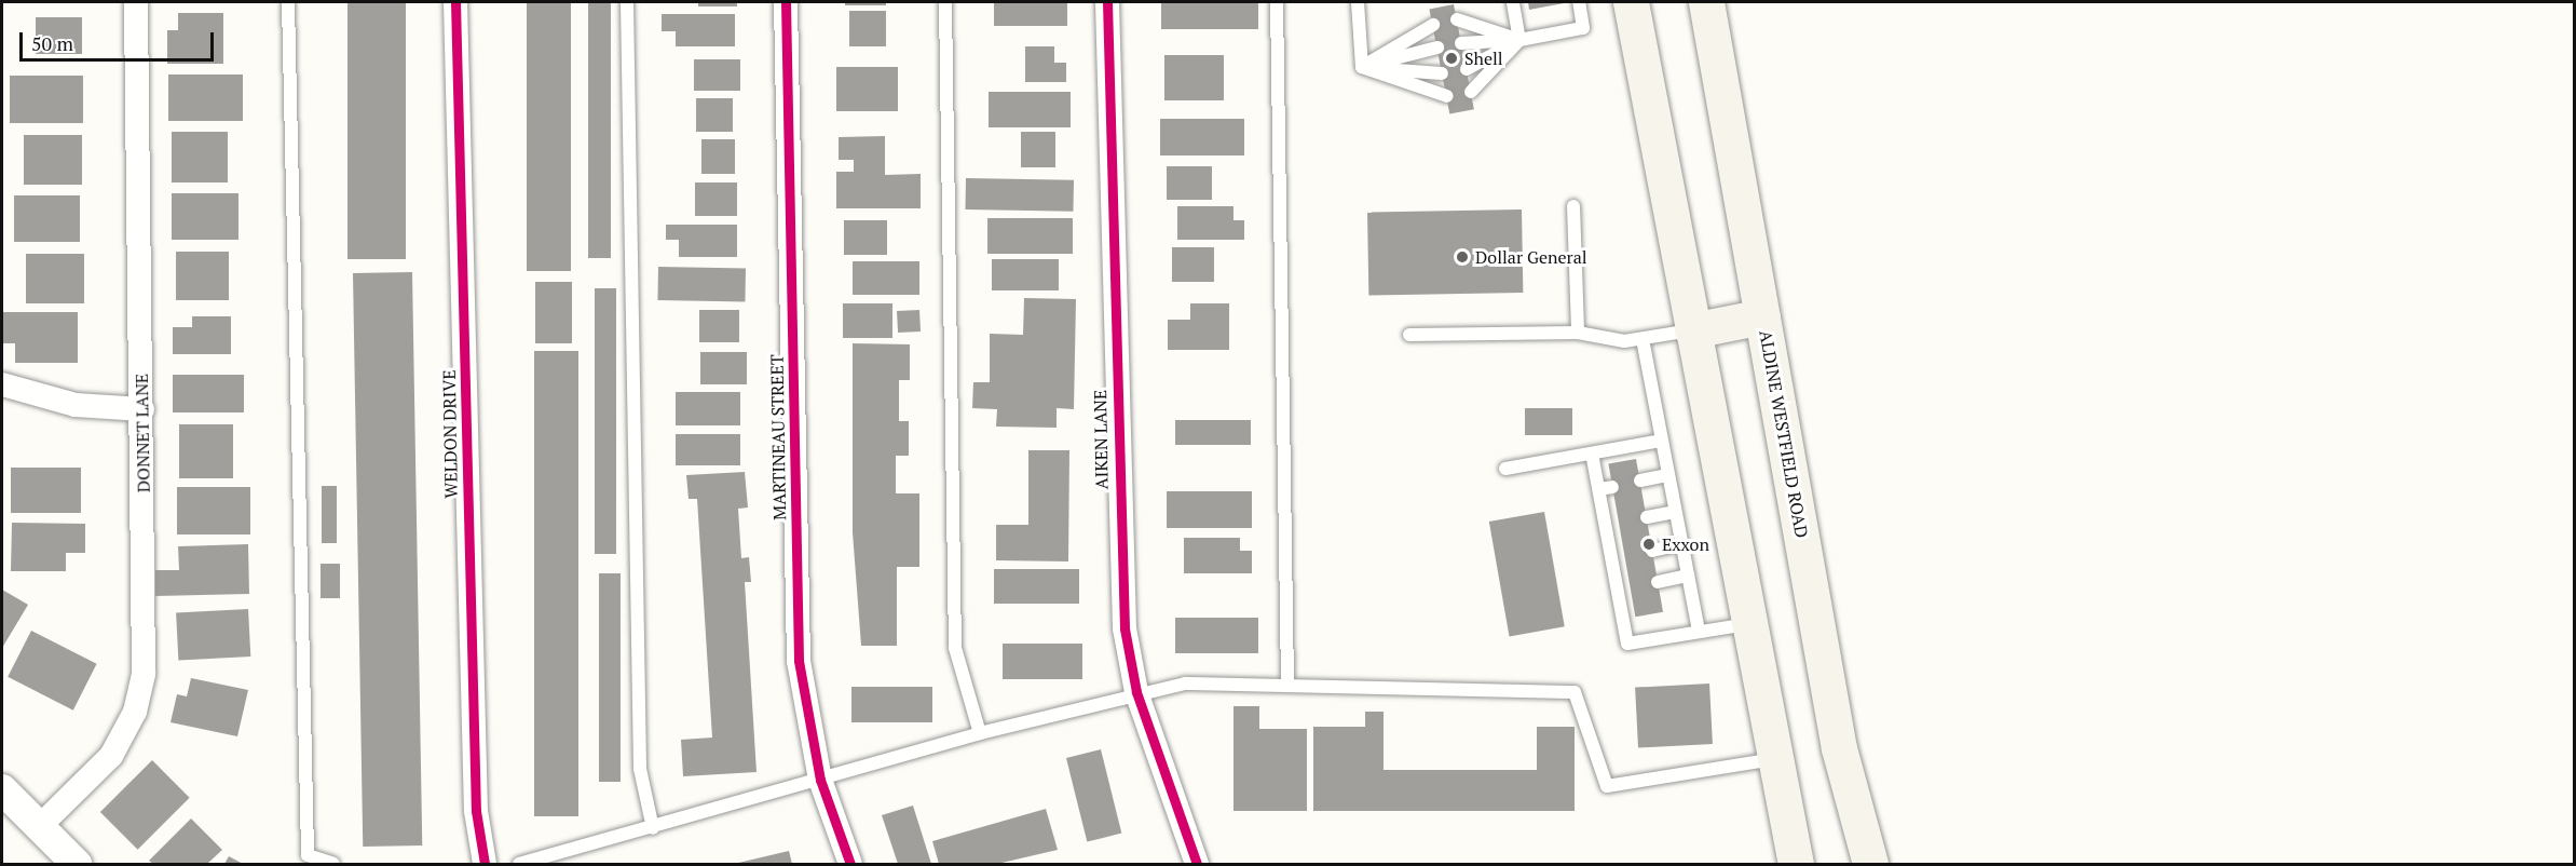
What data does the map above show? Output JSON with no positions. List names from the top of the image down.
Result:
{
  "streets": {
    "main road": ["ALDINE WESTFIELD ROAD"],
    "street": [
      "DONNET LANE",
      "WELDON DRIVE",
      "MARTINEAU STREET",
      "AIKEN LANE"
    ]
  },
  "places": ["Shell", "Dollar General", "Exxon"],
  "scale_bar": "50 m"
}
